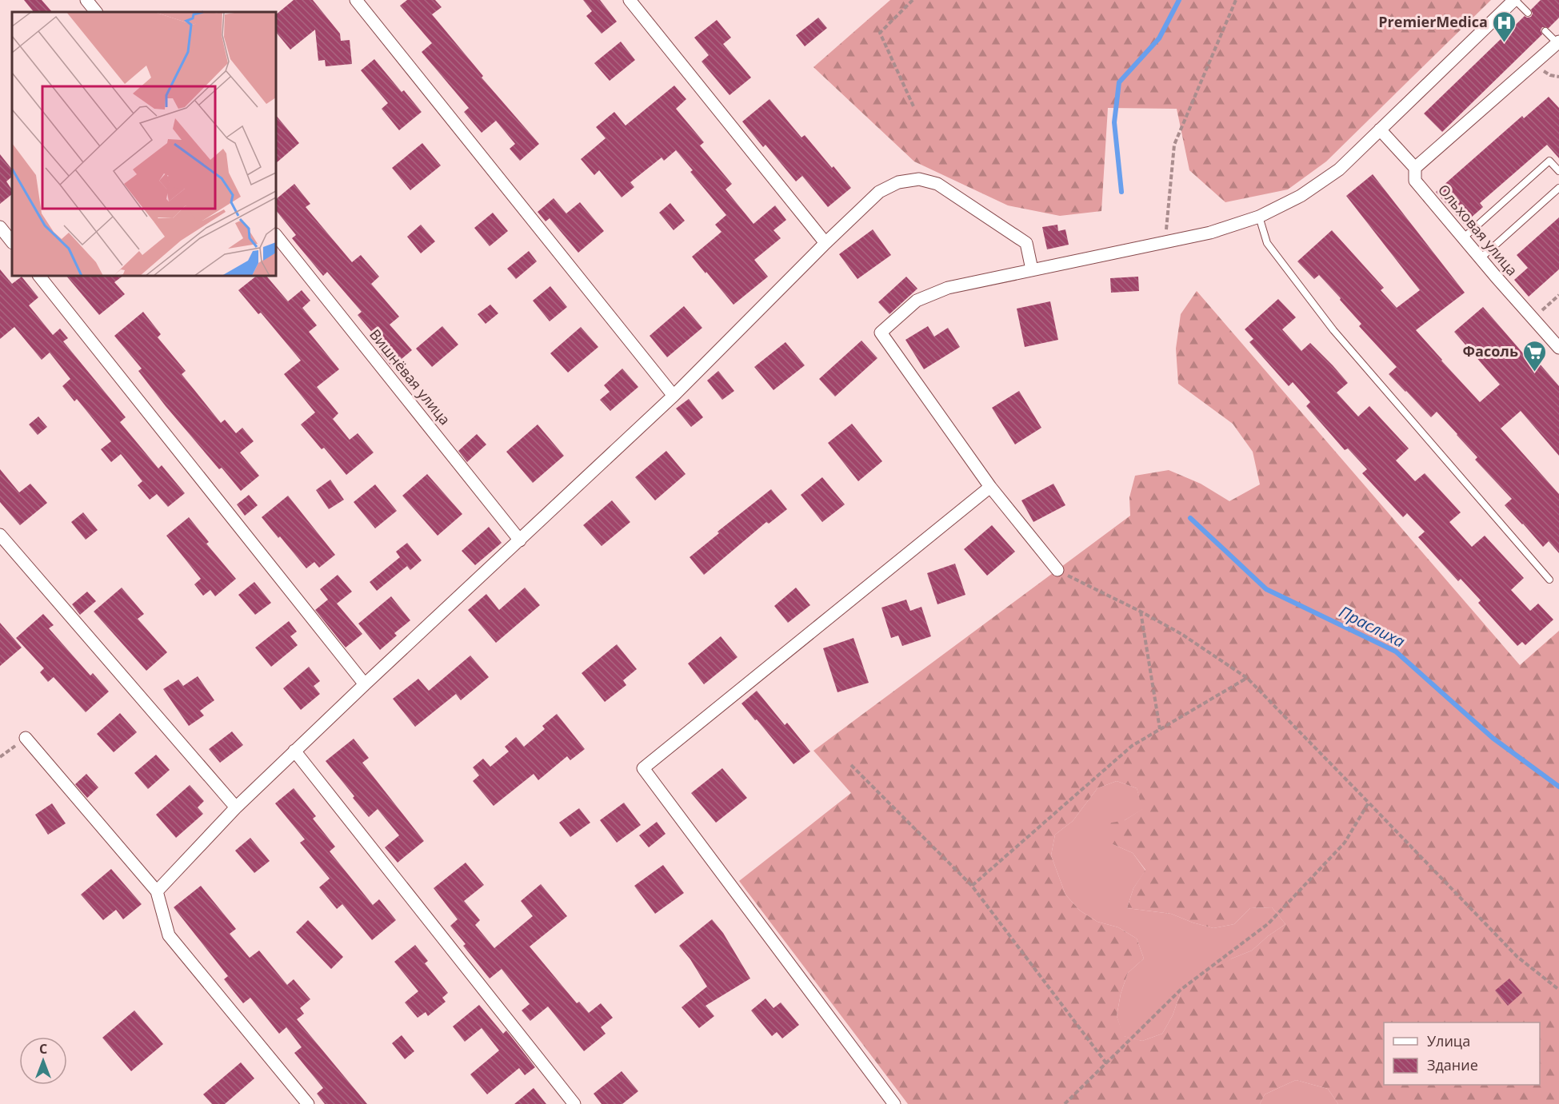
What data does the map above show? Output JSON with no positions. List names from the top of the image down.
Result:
{
  "streets": {
    "street": ["Ольховая улица", "Вишнёвая улица"]
  },
  "water": ["Праслиха"],
  "places": {
    "hospital": ["PremierMedica"],
    "supermarket": ["Фасоль"]
  },
  "legend": ["Улица", "Здание"],
  "north": "top"
}
